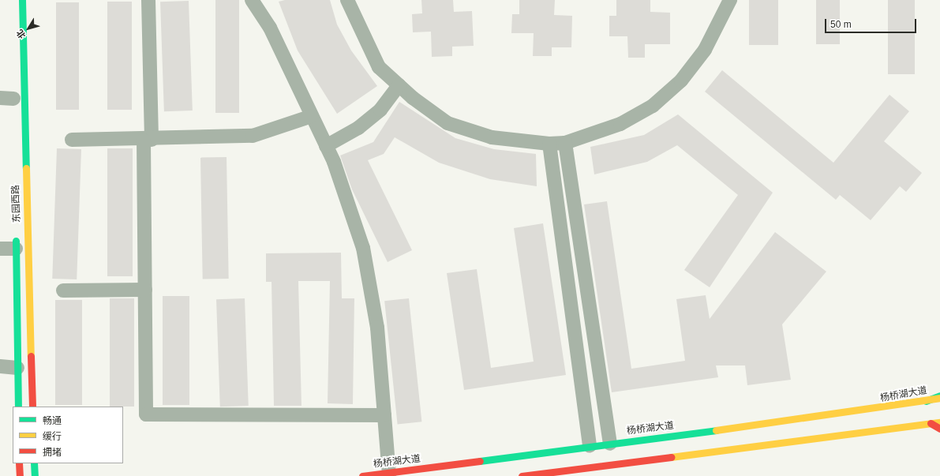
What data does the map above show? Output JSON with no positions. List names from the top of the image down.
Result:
{
  "streets": {
    "main road": ["东园西路", "杨桥湖大道"]
  },
  "legend": ["畅通", "缓行", "拥堵"],
  "scale_bar": "50 m",
  "north": "bottom left"
}
